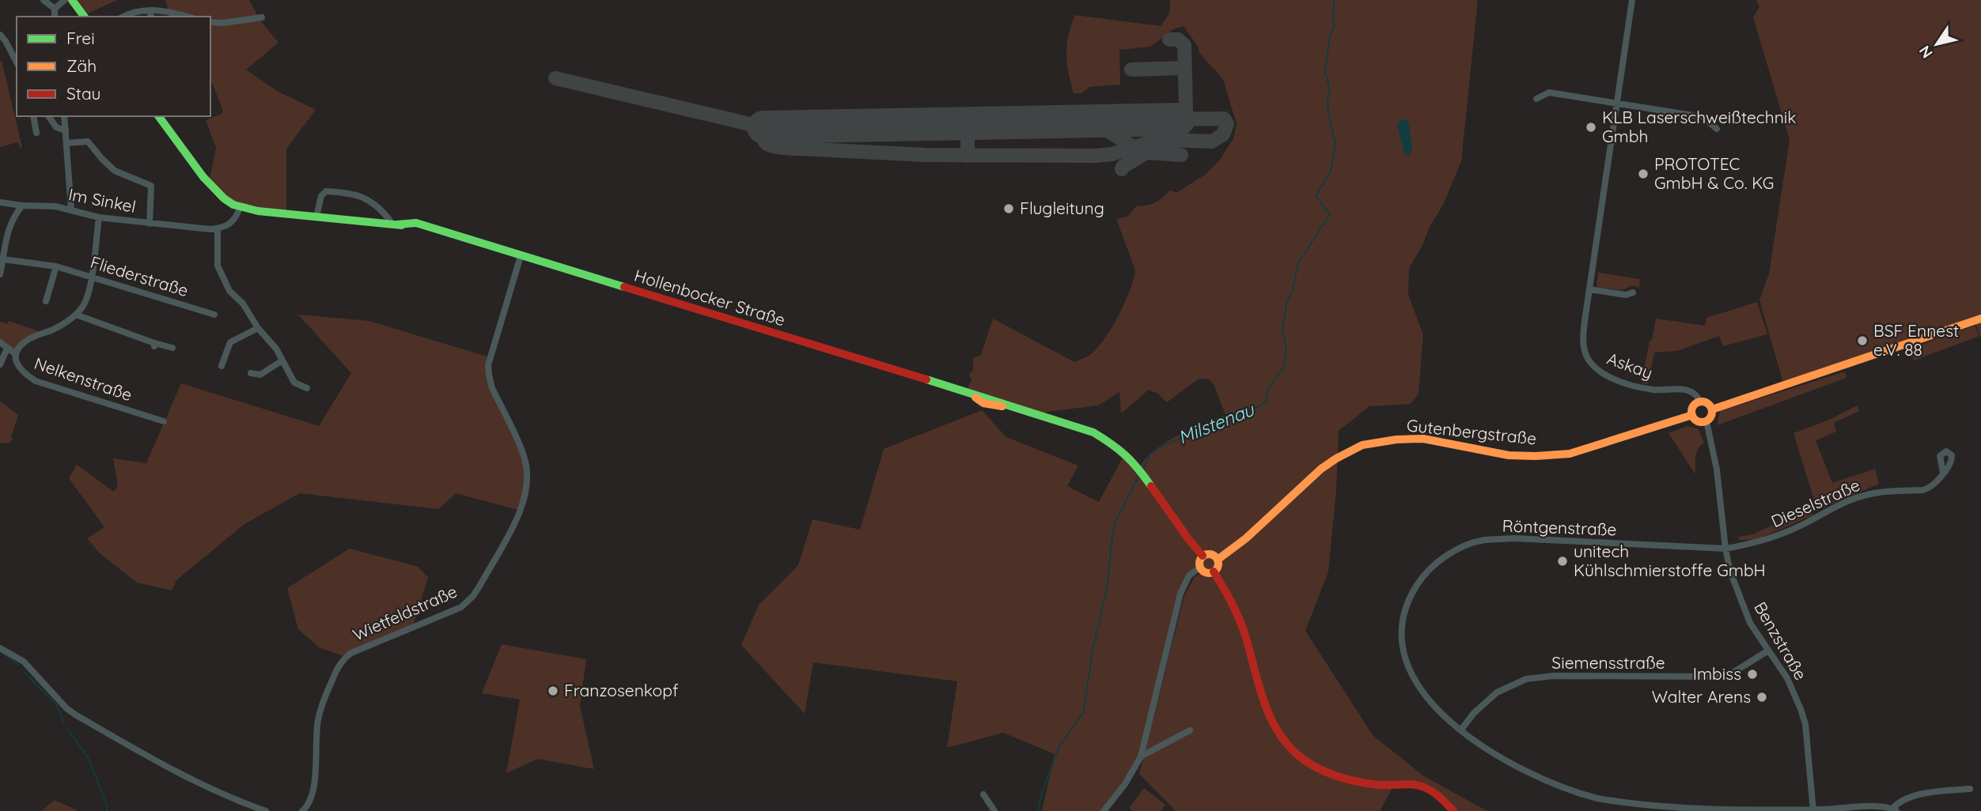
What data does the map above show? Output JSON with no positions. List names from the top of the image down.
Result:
{
  "streets": {
    "main road": ["Hollenbocker Straße", "Gutenbergstraße"],
    "street": [
      "Im Sinkel",
      "Fliederstraße",
      "Askay",
      "Nelkenstraße",
      "Dieselstraße",
      "Röntgenstraße",
      "Wietfeldstraße",
      "Benzstraße",
      "Siemensstraße"
    ]
  },
  "crossings": [
    ["Im Sinkel", "Nelkenstraße"],
    ["Fliederstraße", "Nelkenstraße"],
    ["Hollenbocker Straße", "Gutenbergstraße"],
    ["Hollenbocker Straße", "Wietfeldstraße"],
    ["Askay", "Gutenbergstraße"],
    ["Askay", "Benzstraße"],
    ["Gutenbergstraße", "Benzstraße"],
    ["Dieselstraße", "Röntgenstraße"],
    ["Dieselstraße", "Benzstraße"],
    ["Röntgenstraße", "Benzstraße"],
    ["Röntgenstraße", "Siemensstraße"],
    ["Benzstraße", "Siemensstraße"]
  ],
  "water": ["Milstenau"],
  "places": [
    "KLB Laserschweißtechnik Gmbh",
    "PROTOTEC GmbH & Co. KG",
    "Flugleitung",
    "BSF Ennest e.V. 88",
    "unitech Kühlschmierstoffe GmbH",
    "Imbiss",
    "Franzosenkopf",
    "Walter Arens"
  ],
  "legend": ["Frei", "Zäh", "Stau"],
  "north": "bottom left"
}
